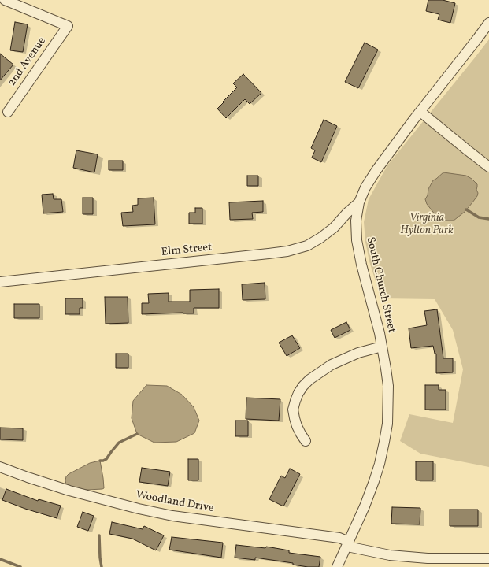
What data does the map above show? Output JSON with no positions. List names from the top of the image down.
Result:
{
  "streets": {
    "street": [
      "2nd Avenue",
      "Elm Street",
      "South Church Street",
      "Woodland Drive"
    ]
  },
  "crossings": [
    ["Elm Street", "South Church Street"],
    ["South Church Street", "Woodland Drive"]
  ],
  "parks": ["Virginia Hylton Park"]
}
